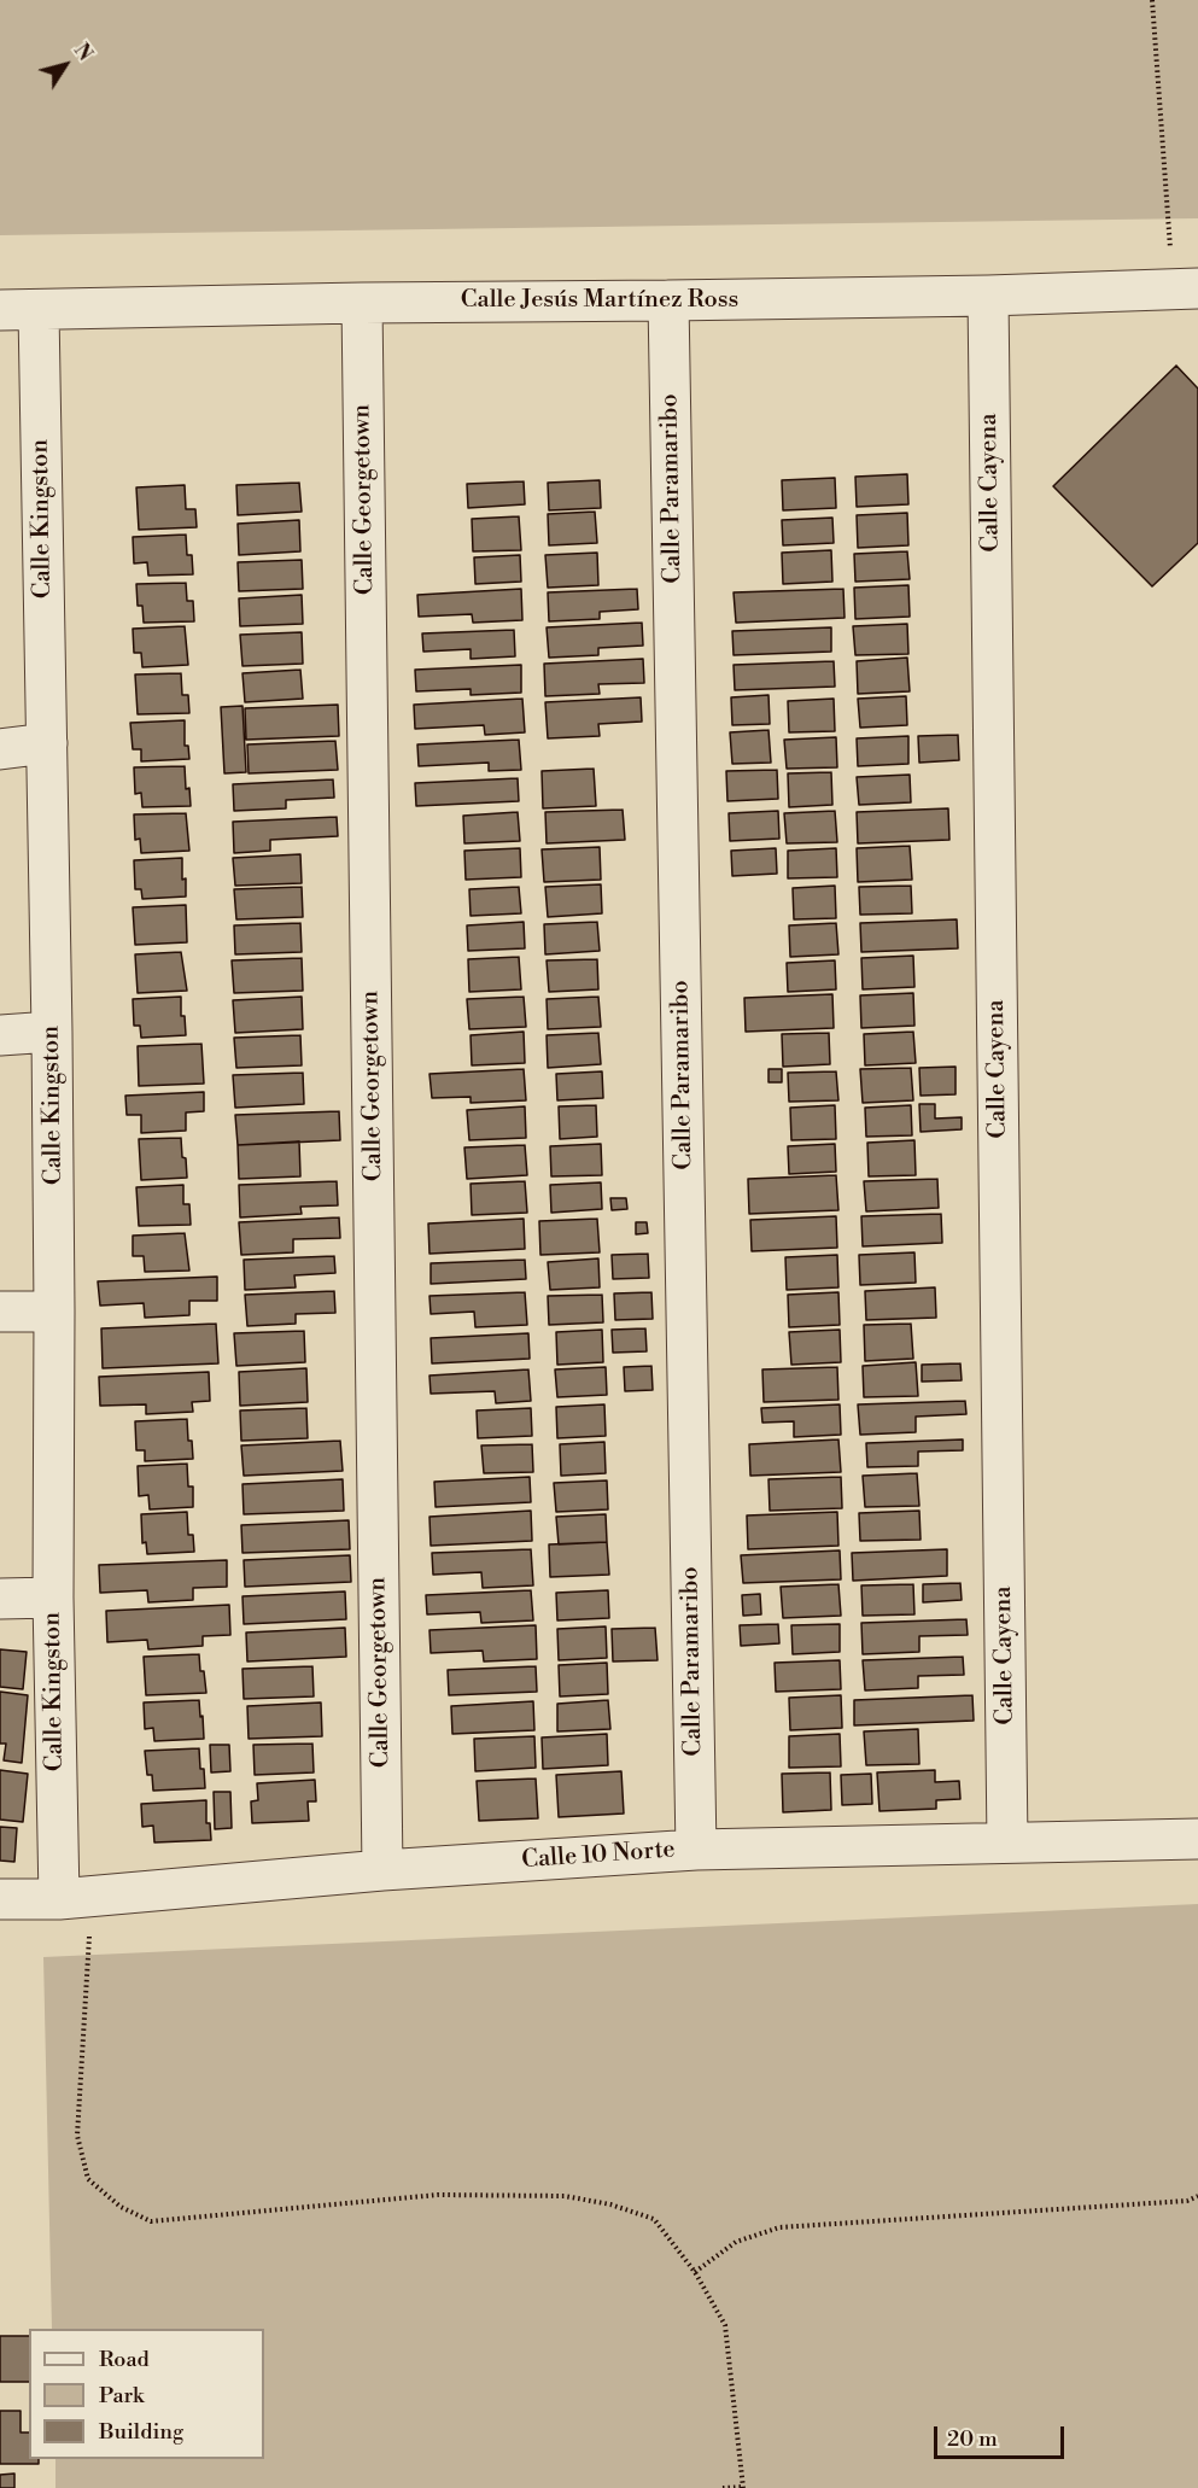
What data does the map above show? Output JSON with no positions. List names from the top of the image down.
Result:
{
  "streets": {
    "street": [
      "Calle Jesús Martínez Ross",
      "Calle Cayena",
      "Calle Paramaribo",
      "Calle Georgetown",
      "Calle Kingston",
      "Calle 10 Norte"
    ]
  },
  "crossings": [
    ["Calle Jesús Martínez Ross", "Calle Cayena"],
    ["Calle Jesús Martínez Ross", "Calle Paramaribo"],
    ["Calle Jesús Martínez Ross", "Calle Georgetown"],
    ["Calle Jesús Martínez Ross", "Calle Kingston"],
    ["Calle Cayena", "Calle 10 Norte"],
    ["Calle Paramaribo", "Calle 10 Norte"],
    ["Calle Georgetown", "Calle 10 Norte"],
    ["Calle Kingston", "Calle 10 Norte"]
  ],
  "legend": ["Road", "Park", "Building"],
  "scale_bar": "20 m",
  "north": "top right"
}
